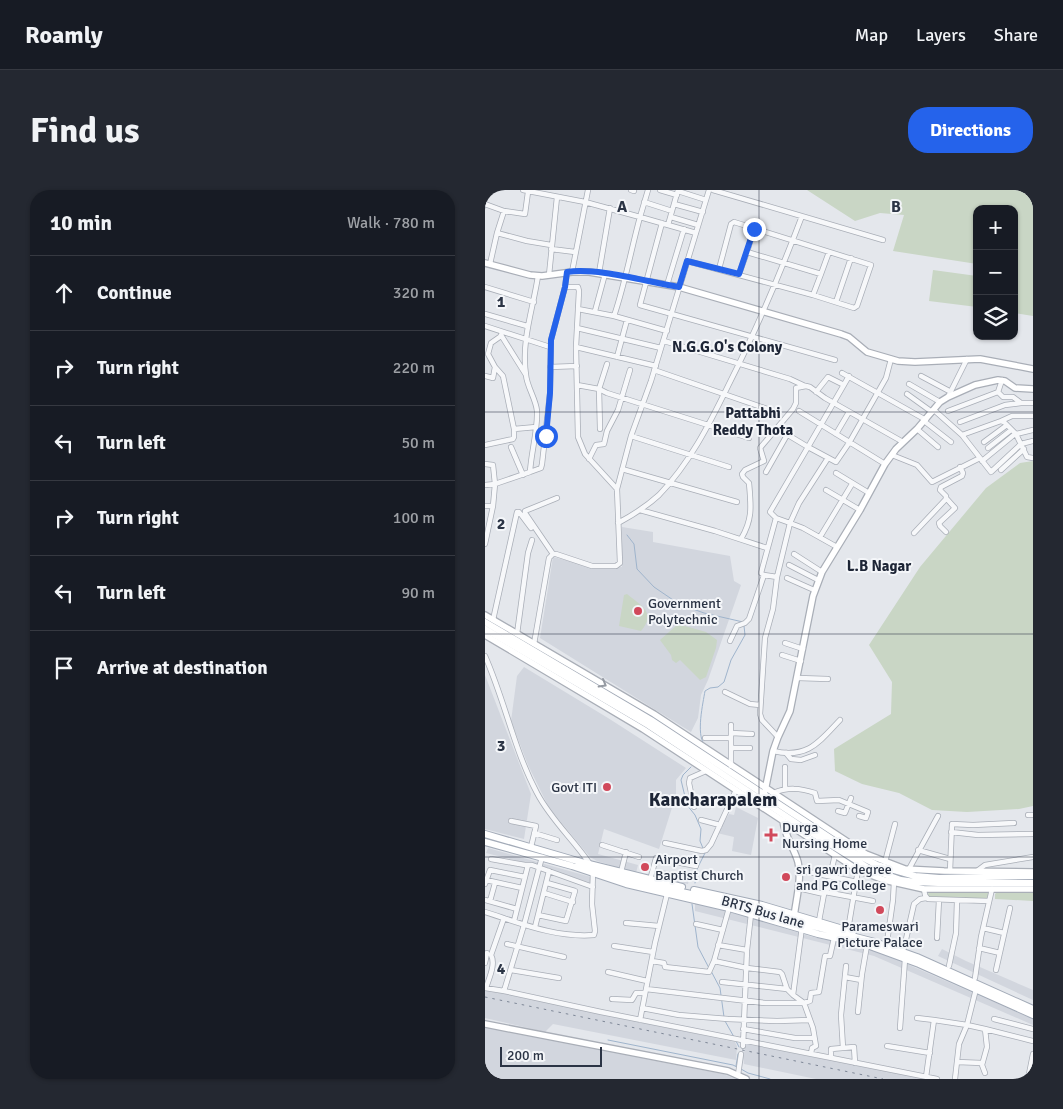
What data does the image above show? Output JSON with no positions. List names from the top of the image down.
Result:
{
  "streets": {
    "main road": ["BRTS Bus lane"]
  },
  "districts": [
    "N.G.G.O's Colony",
    "Pattabhi Reddy Thota",
    "L.B Nagar",
    "Kancharapalem"
  ],
  "places": {
    "other": [
      "Government Polytechnic",
      "Govt ITI",
      "Airport Baptist Church",
      "sri gawri degree and PG College",
      "Parameswari Picture Palace"
    ],
    "health": ["Durga Nursing Home"]
  },
  "scale_bar": "200 m",
  "page": {
    "header": "Roamly",
    "nav": ["Map", "Layers", "Share"],
    "buttons": "Directions",
    "title": "Find us",
    "heading": ["10 min", "Walk · 780 m"],
    "map_buttons": ["+", "−"],
    "list": [
      ["Continue", "320 m"],
      ["Turn right", "220 m"],
      ["Turn left", "50 m"],
      ["Turn right", "100 m"],
      ["Turn left", "90 m"],
      "Arrive at destination"
    ],
    "scale": "200 m"
  },
  "grid": {
    "columns": ["A", "B"],
    "rows": [
      "1",
      "2",
      "3",
      "4"
    ]
  }
}
